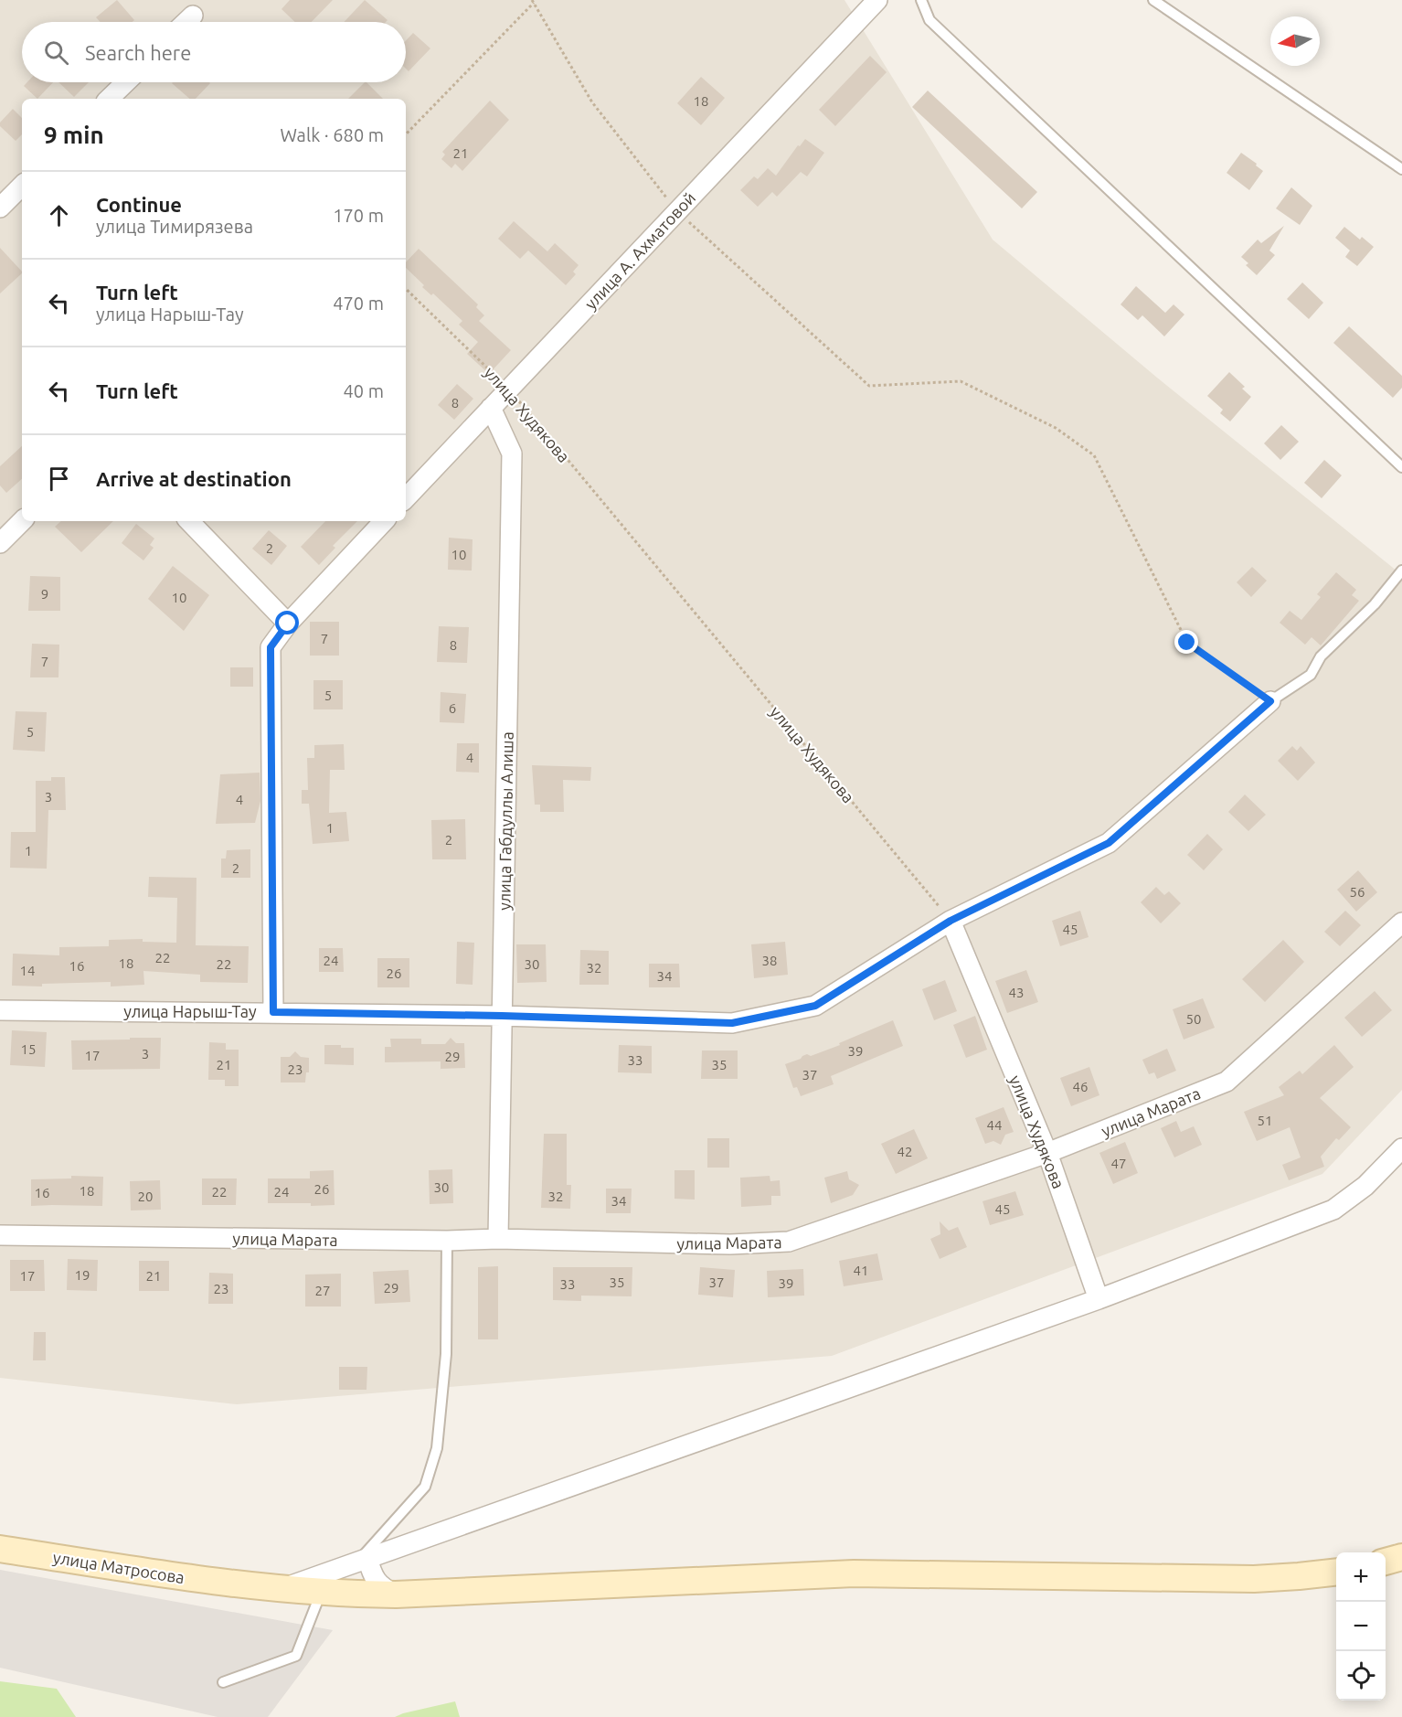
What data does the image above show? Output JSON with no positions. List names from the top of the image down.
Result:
{
  "streets": {
    "main road": ["улица Матросова"],
    "street": [
      "улица А. Ахматовой",
      "улица Худякова",
      "улица Габдуллы Алиша",
      "улица Нарыш-Тау",
      "улица Марата"
    ]
  },
  "crossings": [
    ["улица А. Ахматовой", "улица Худякова"],
    ["улица А. Ахматовой", "улица Габдуллы Алиша"],
    ["улица Худякова", "улица Нарыш-Тау"],
    ["улица Худякова", "улица Марата"],
    ["улица Габдуллы Алиша", "улица Нарыш-Тау"],
    ["улица Габдуллы Алиша", "улица Марата"]
  ],
  "house_numbers": [
    "18",
    "21",
    "8",
    "2",
    "10",
    "9",
    "10",
    "7",
    "8",
    "7",
    "5",
    "6",
    "5",
    "4",
    "3",
    "4",
    "1",
    "2",
    "1",
    "2",
    "56",
    "45",
    "22",
    "24",
    "38",
    "18",
    "22",
    "30",
    "16",
    "32",
    "14",
    "26",
    "34",
    "43",
    "50",
    "15",
    "39",
    "3",
    "17",
    "29",
    "33",
    "21",
    "35",
    "23",
    "37",
    "46",
    "51",
    "44",
    "42",
    "47",
    "30",
    "26",
    "18",
    "22",
    "24",
    "16",
    "20",
    "32",
    "34",
    "45",
    "41",
    "19",
    "17",
    "21",
    "35",
    "37",
    "39",
    "33",
    "29",
    "23",
    "27"
  ],
  "north": "left",
  "page": {
    "search": "Search here",
    "heading": ["9 min", "Walk · 680 m"],
    "list": [
      ["Continue", "улица Тимирязева", "170 m"],
      ["Turn left", "улица Нарыш-Тау", "470 m"],
      ["Turn left", "40 m"],
      "Arrive at destination"
    ],
    "map_buttons": ["+", "−"]
  }
}
